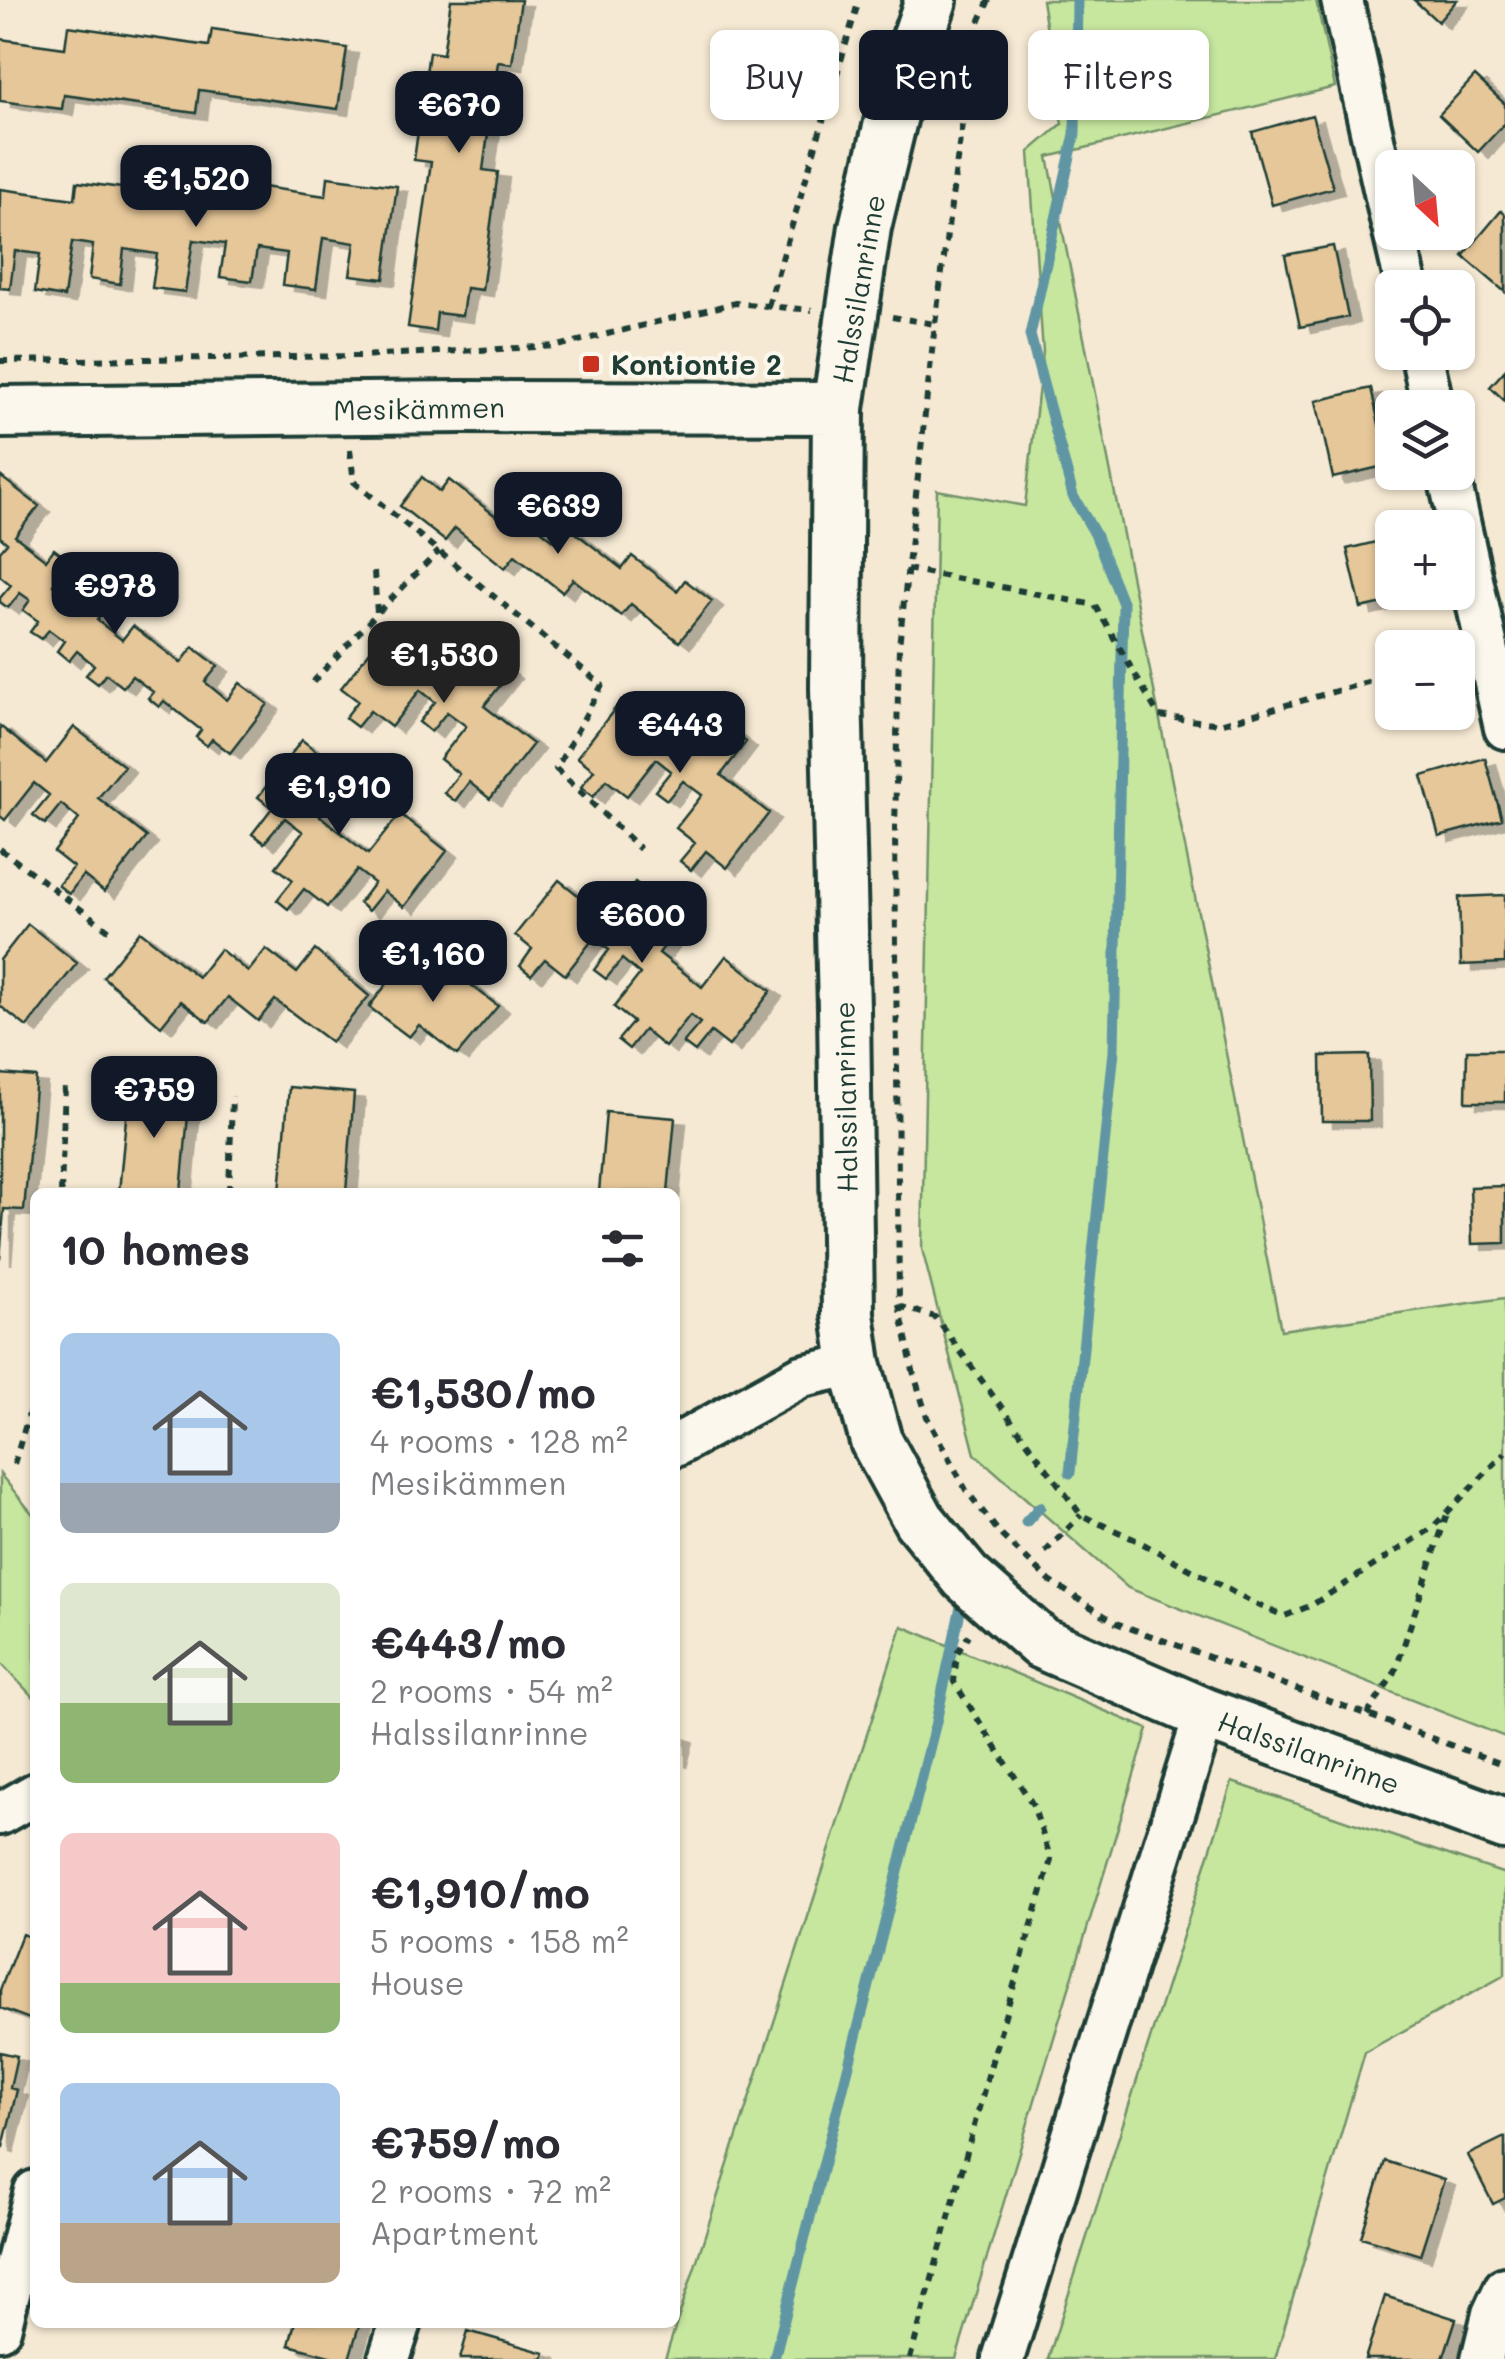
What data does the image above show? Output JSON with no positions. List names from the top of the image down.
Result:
{
  "streets": {
    "street": ["Halssilanrinne", "Mesikämmen"]
  },
  "crossings": [
    ["Halssilanrinne", "Mesikämmen"]
  ],
  "places": {
    "transit": ["Kontiontie 2"]
  },
  "north": "bottom right",
  "page": {
    "chip": ["Buy", "Rent", "Filters"],
    "price": [
      "€670",
      "€1,520",
      "€639",
      "€978",
      "€1,530",
      "€443",
      "€1,910",
      "€600",
      "€1,160",
      "€759"
    ],
    "map_buttons": ["+", "−"],
    "heading": "10 homes",
    "list": [
      {
        "name": "€1,530/mo",
        "note": "4 rooms · 128 m² · Mesikämmen"
      },
      {
        "name": "€443/mo",
        "note": "2 rooms · 54 m² · Halssilanrinne"
      },
      {
        "name": "€1,910/mo",
        "note": "5 rooms · 158 m² · House"
      },
      {
        "name": "€759/mo",
        "note": "2 rooms · 72 m² · Apartment"
      }
    ]
  }
}
